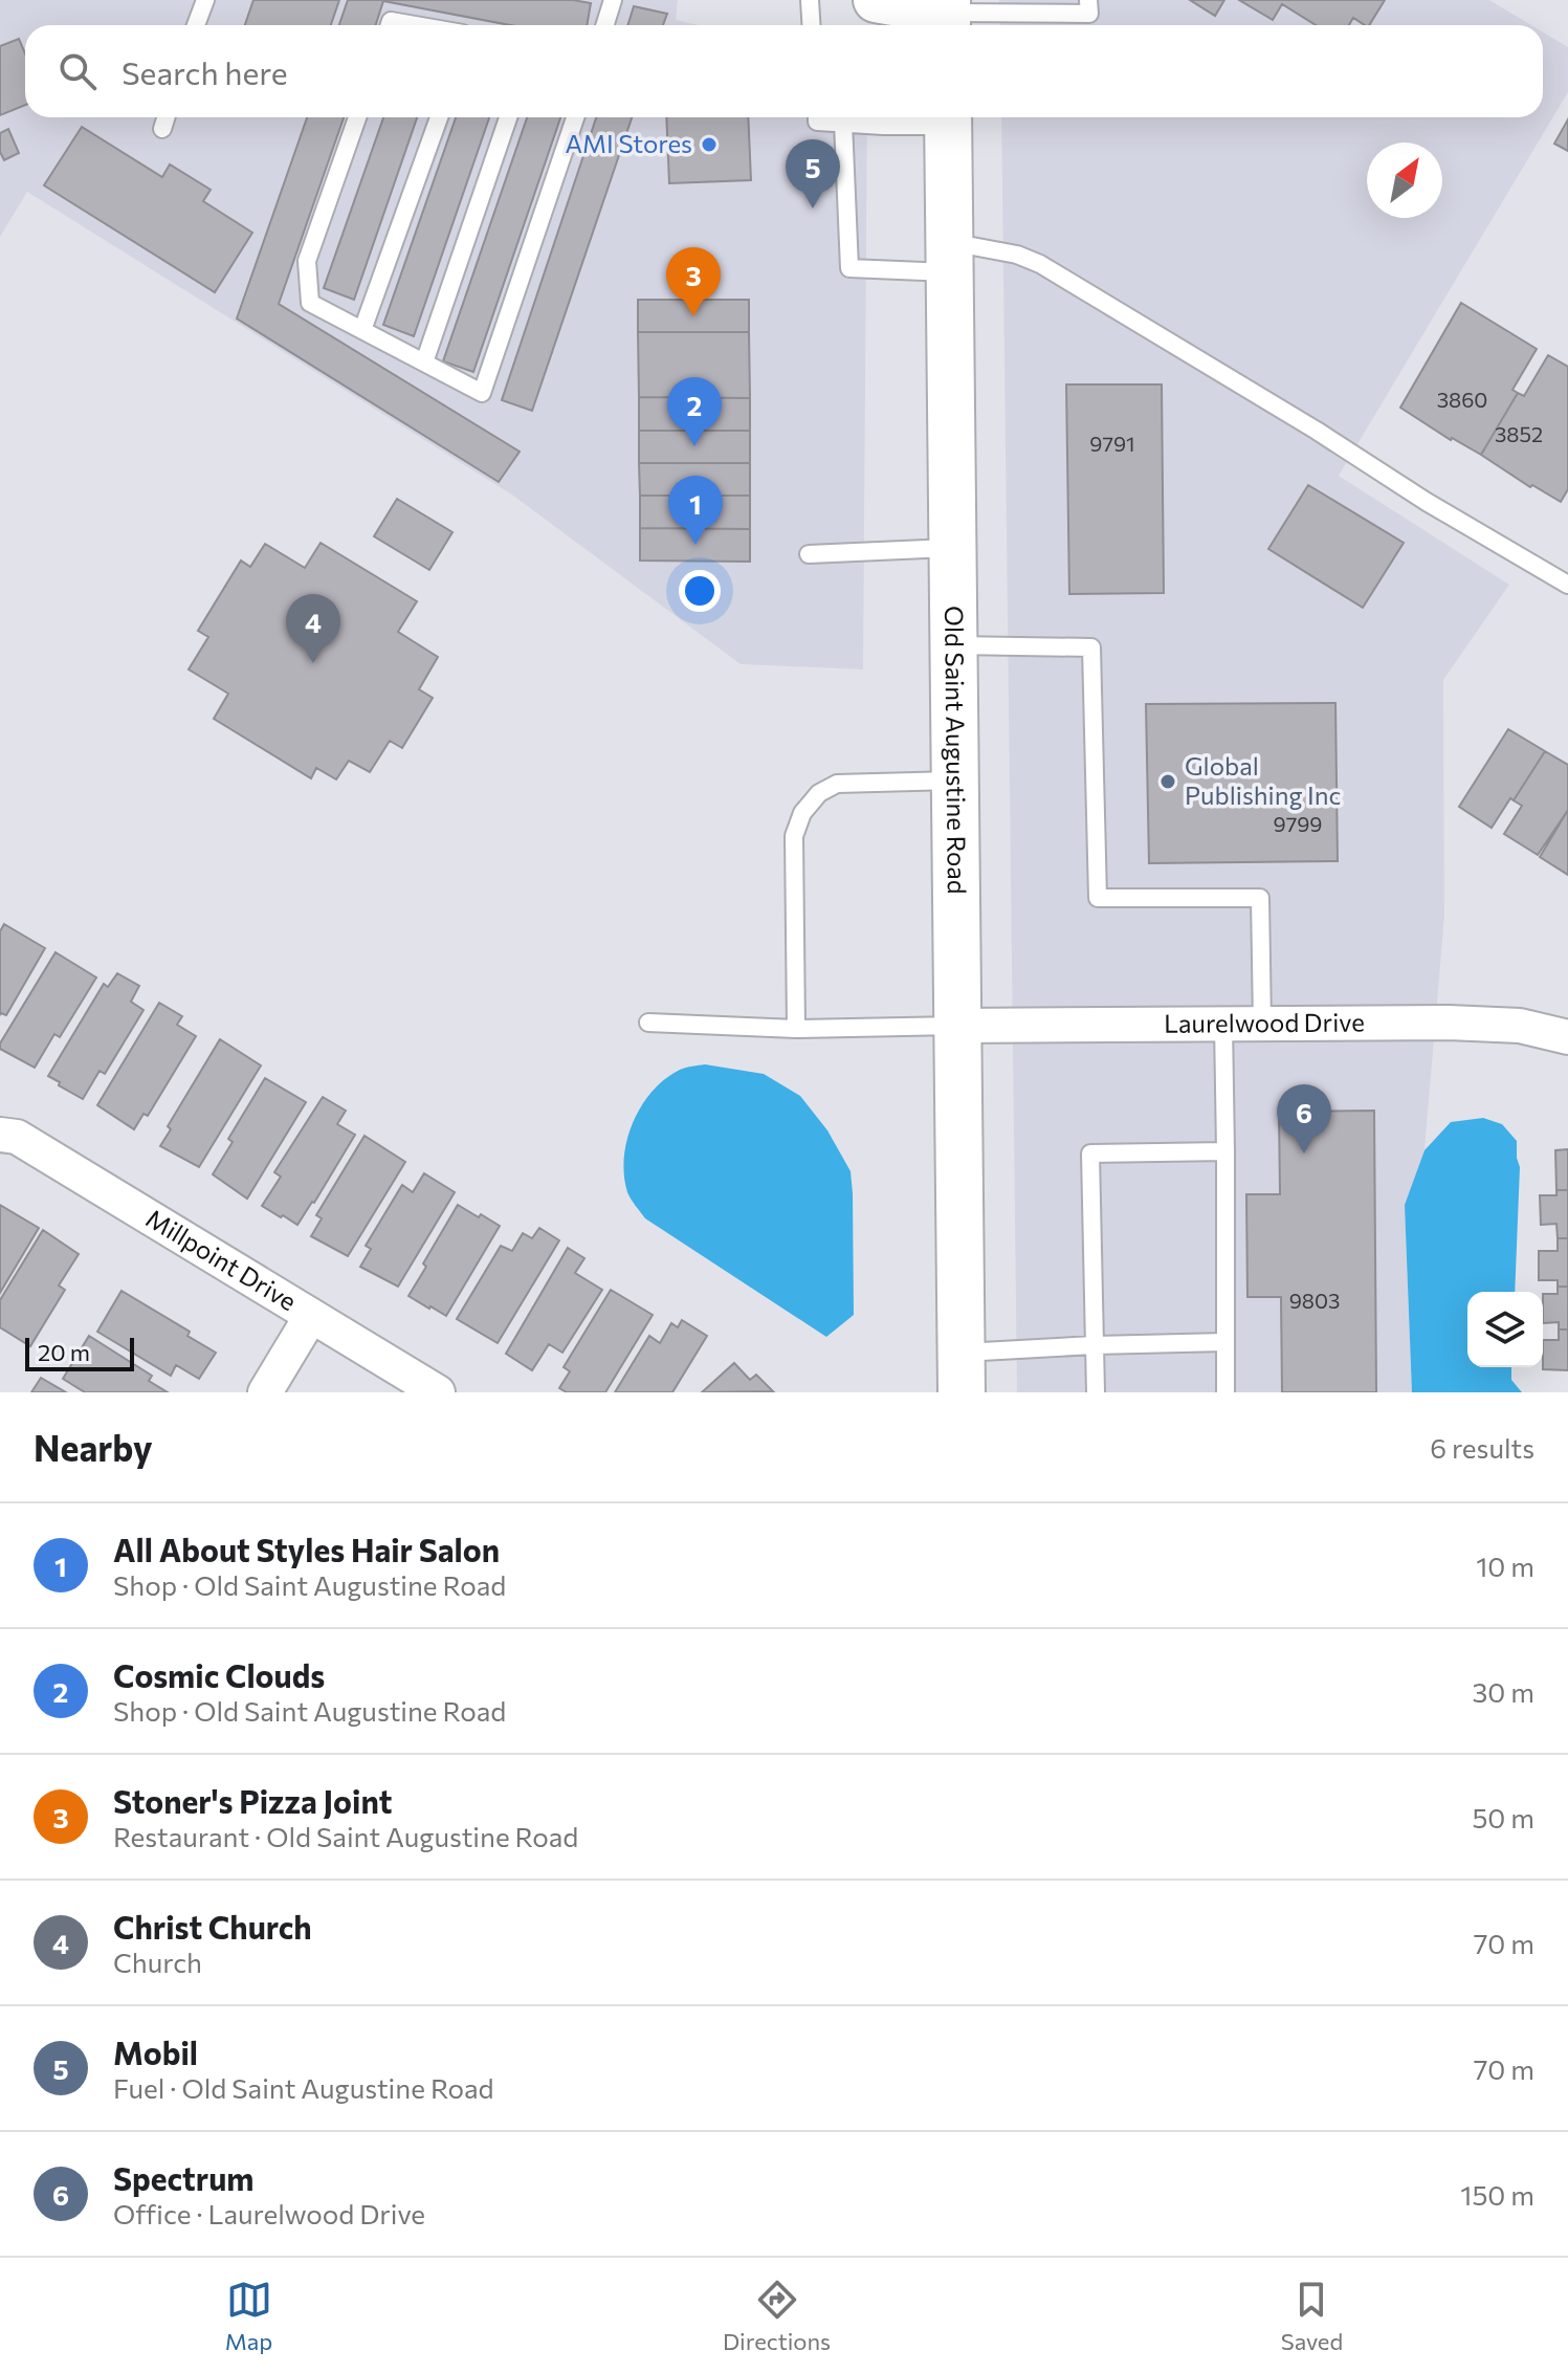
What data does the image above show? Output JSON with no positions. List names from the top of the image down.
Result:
{
  "streets": {
    "main road": ["Old Saint Augustine Road"],
    "street": ["Laurelwood Drive", "Millpoint Drive"]
  },
  "crossings": [
    ["Old Saint Augustine Road", "Laurelwood Drive"]
  ],
  "places": ["AMI Stores", "Global Publishing Inc"],
  "house_numbers": [
    "3860",
    "3852",
    "9791",
    "9799",
    "9803"
  ],
  "scale_bar": "20 m",
  "north": "top right",
  "page": {
    "search": "Search here",
    "pins": [
      "5",
      "3",
      "2",
      "1",
      "4",
      "6"
    ],
    "scale": "20 m",
    "heading": ["Nearby", "6 results"],
    "list": [
      {
        "mark": "1",
        "name": "All About Styles Hair Salon",
        "note": "Shop · Old Saint Augustine Road",
        "value": "10 m"
      },
      {
        "mark": "2",
        "name": "Cosmic Clouds",
        "note": "Shop · Old Saint Augustine Road",
        "value": "30 m"
      },
      {
        "mark": "3",
        "name": "Stoner's Pizza Joint",
        "note": "Restaurant · Old Saint Augustine Road",
        "value": "50 m"
      },
      {
        "mark": "4",
        "name": "Christ Church",
        "note": "Church",
        "value": "70 m"
      },
      {
        "mark": "5",
        "name": "Mobil",
        "note": "Fuel · Old Saint Augustine Road",
        "value": "70 m"
      },
      {
        "mark": "6",
        "name": "Spectrum",
        "note": "Office · Laurelwood Drive",
        "value": "150 m"
      }
    ],
    "nav": ["Map", "Directions", "Saved"]
  }
}
